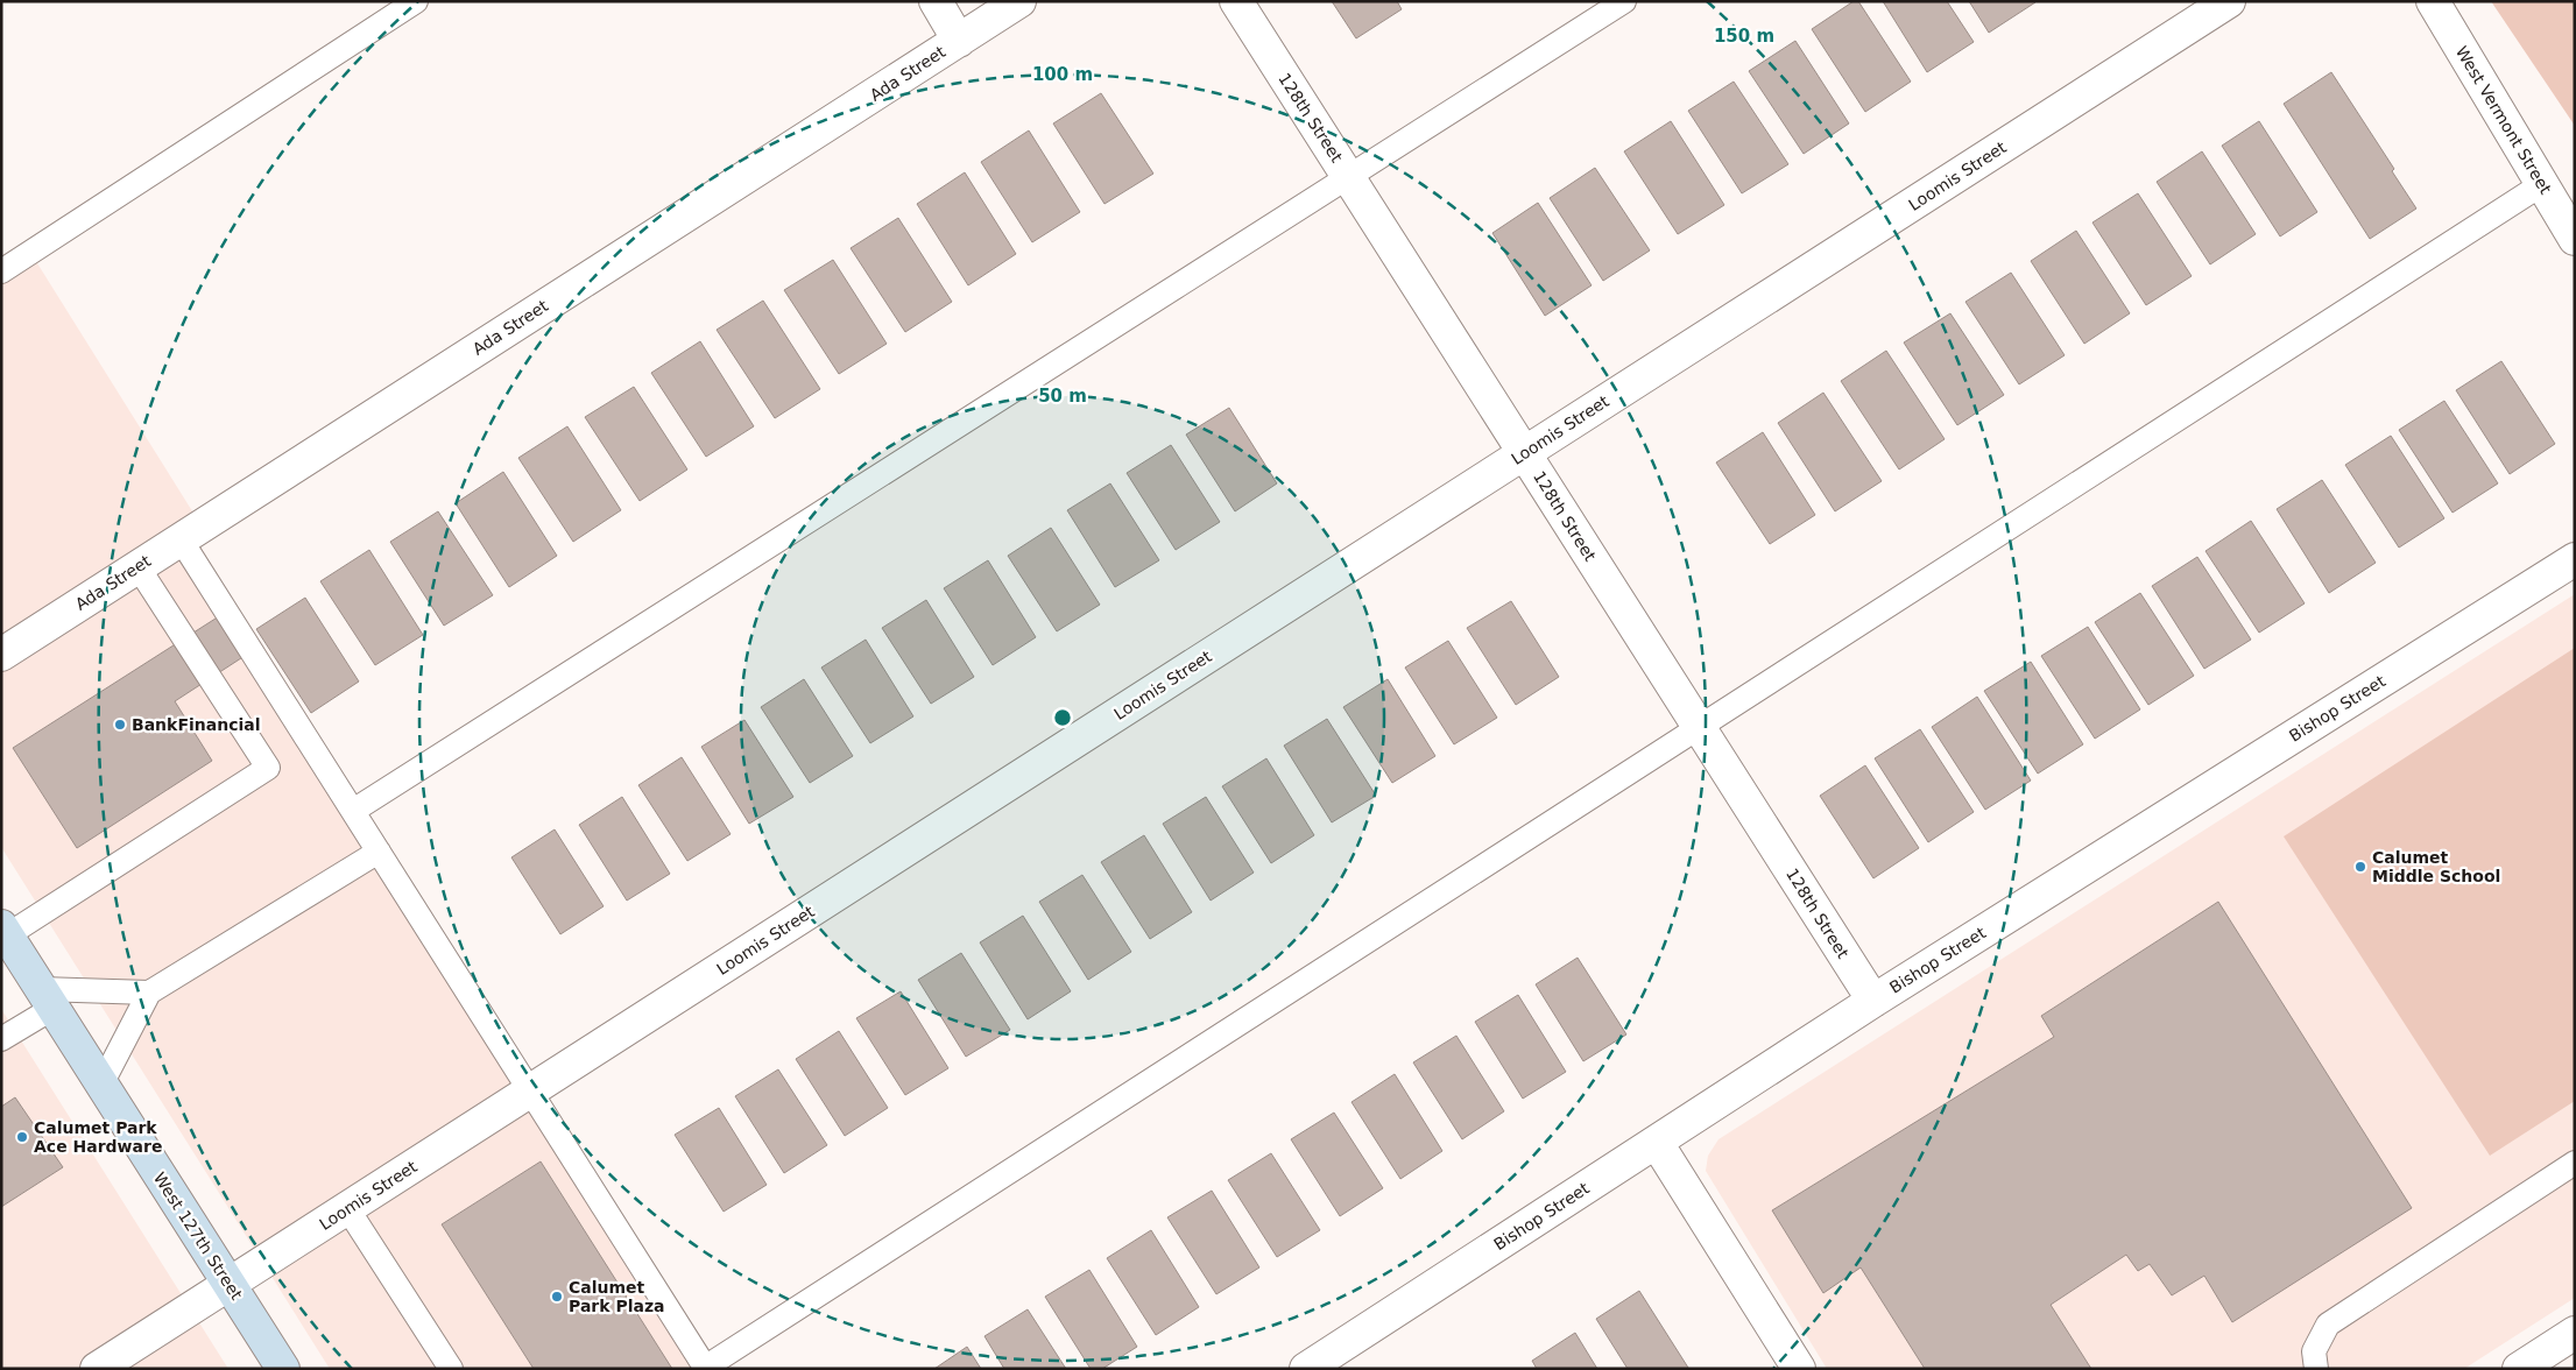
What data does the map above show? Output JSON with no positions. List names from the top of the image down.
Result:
{
  "streets": {
    "main road": ["West 127th Street"],
    "street": [
      "Ada Street",
      "128th Street",
      "West Vermont Street",
      "Loomis Street",
      "Bishop Street"
    ]
  },
  "crossings": [
    ["128th Street", "Loomis Street"],
    ["128th Street", "Bishop Street"],
    ["Loomis Street", "West 127th Street"]
  ],
  "places": [
    "BankFinancial",
    "Calumet Middle School",
    "Calumet Park Ace Hardware",
    "Calumet Park Plaza"
  ],
  "rings": ["150 m", "100 m", "50 m"]
}
